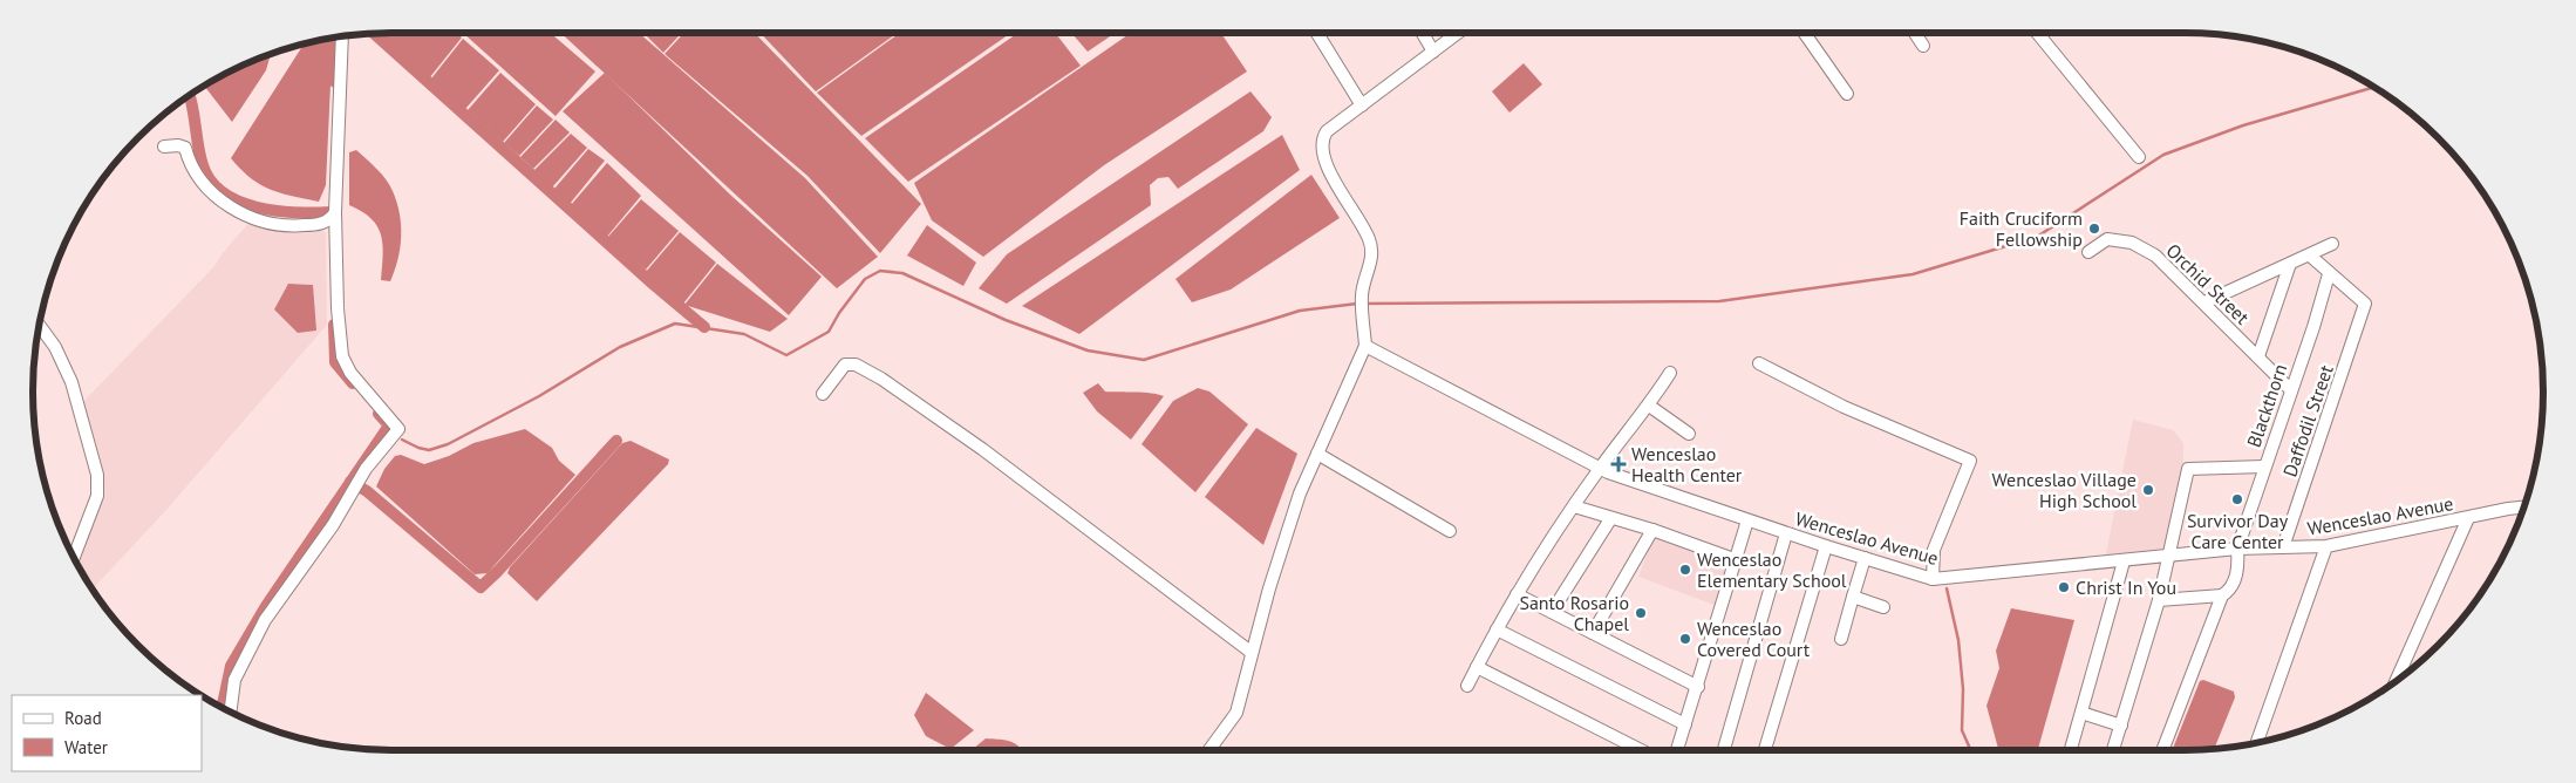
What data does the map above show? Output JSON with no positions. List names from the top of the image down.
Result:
{
  "streets": {
    "street": [
      "Orchid Street",
      "Blackthorn",
      "Daffodil Street",
      "Wenceslao Avenue"
    ]
  },
  "crossings": [
    ["Orchid Street", "Blackthorn"],
    ["Blackthorn", "Daffodil Street"],
    ["Blackthorn", "Wenceslao Avenue"],
    ["Daffodil Street", "Wenceslao Avenue"]
  ],
  "places": {
    "other": [
      "Faith Cruciform Fellowship",
      "Wenceslao Village High School",
      "Survivor Day Care Center",
      "Wenceslao Elementary School",
      "Christ In You",
      "Santo Rosario Chapel",
      "Wenceslao Covered Court"
    ],
    "health": ["Wenceslao Health Center"]
  },
  "legend": ["Road", "Water"]
}
